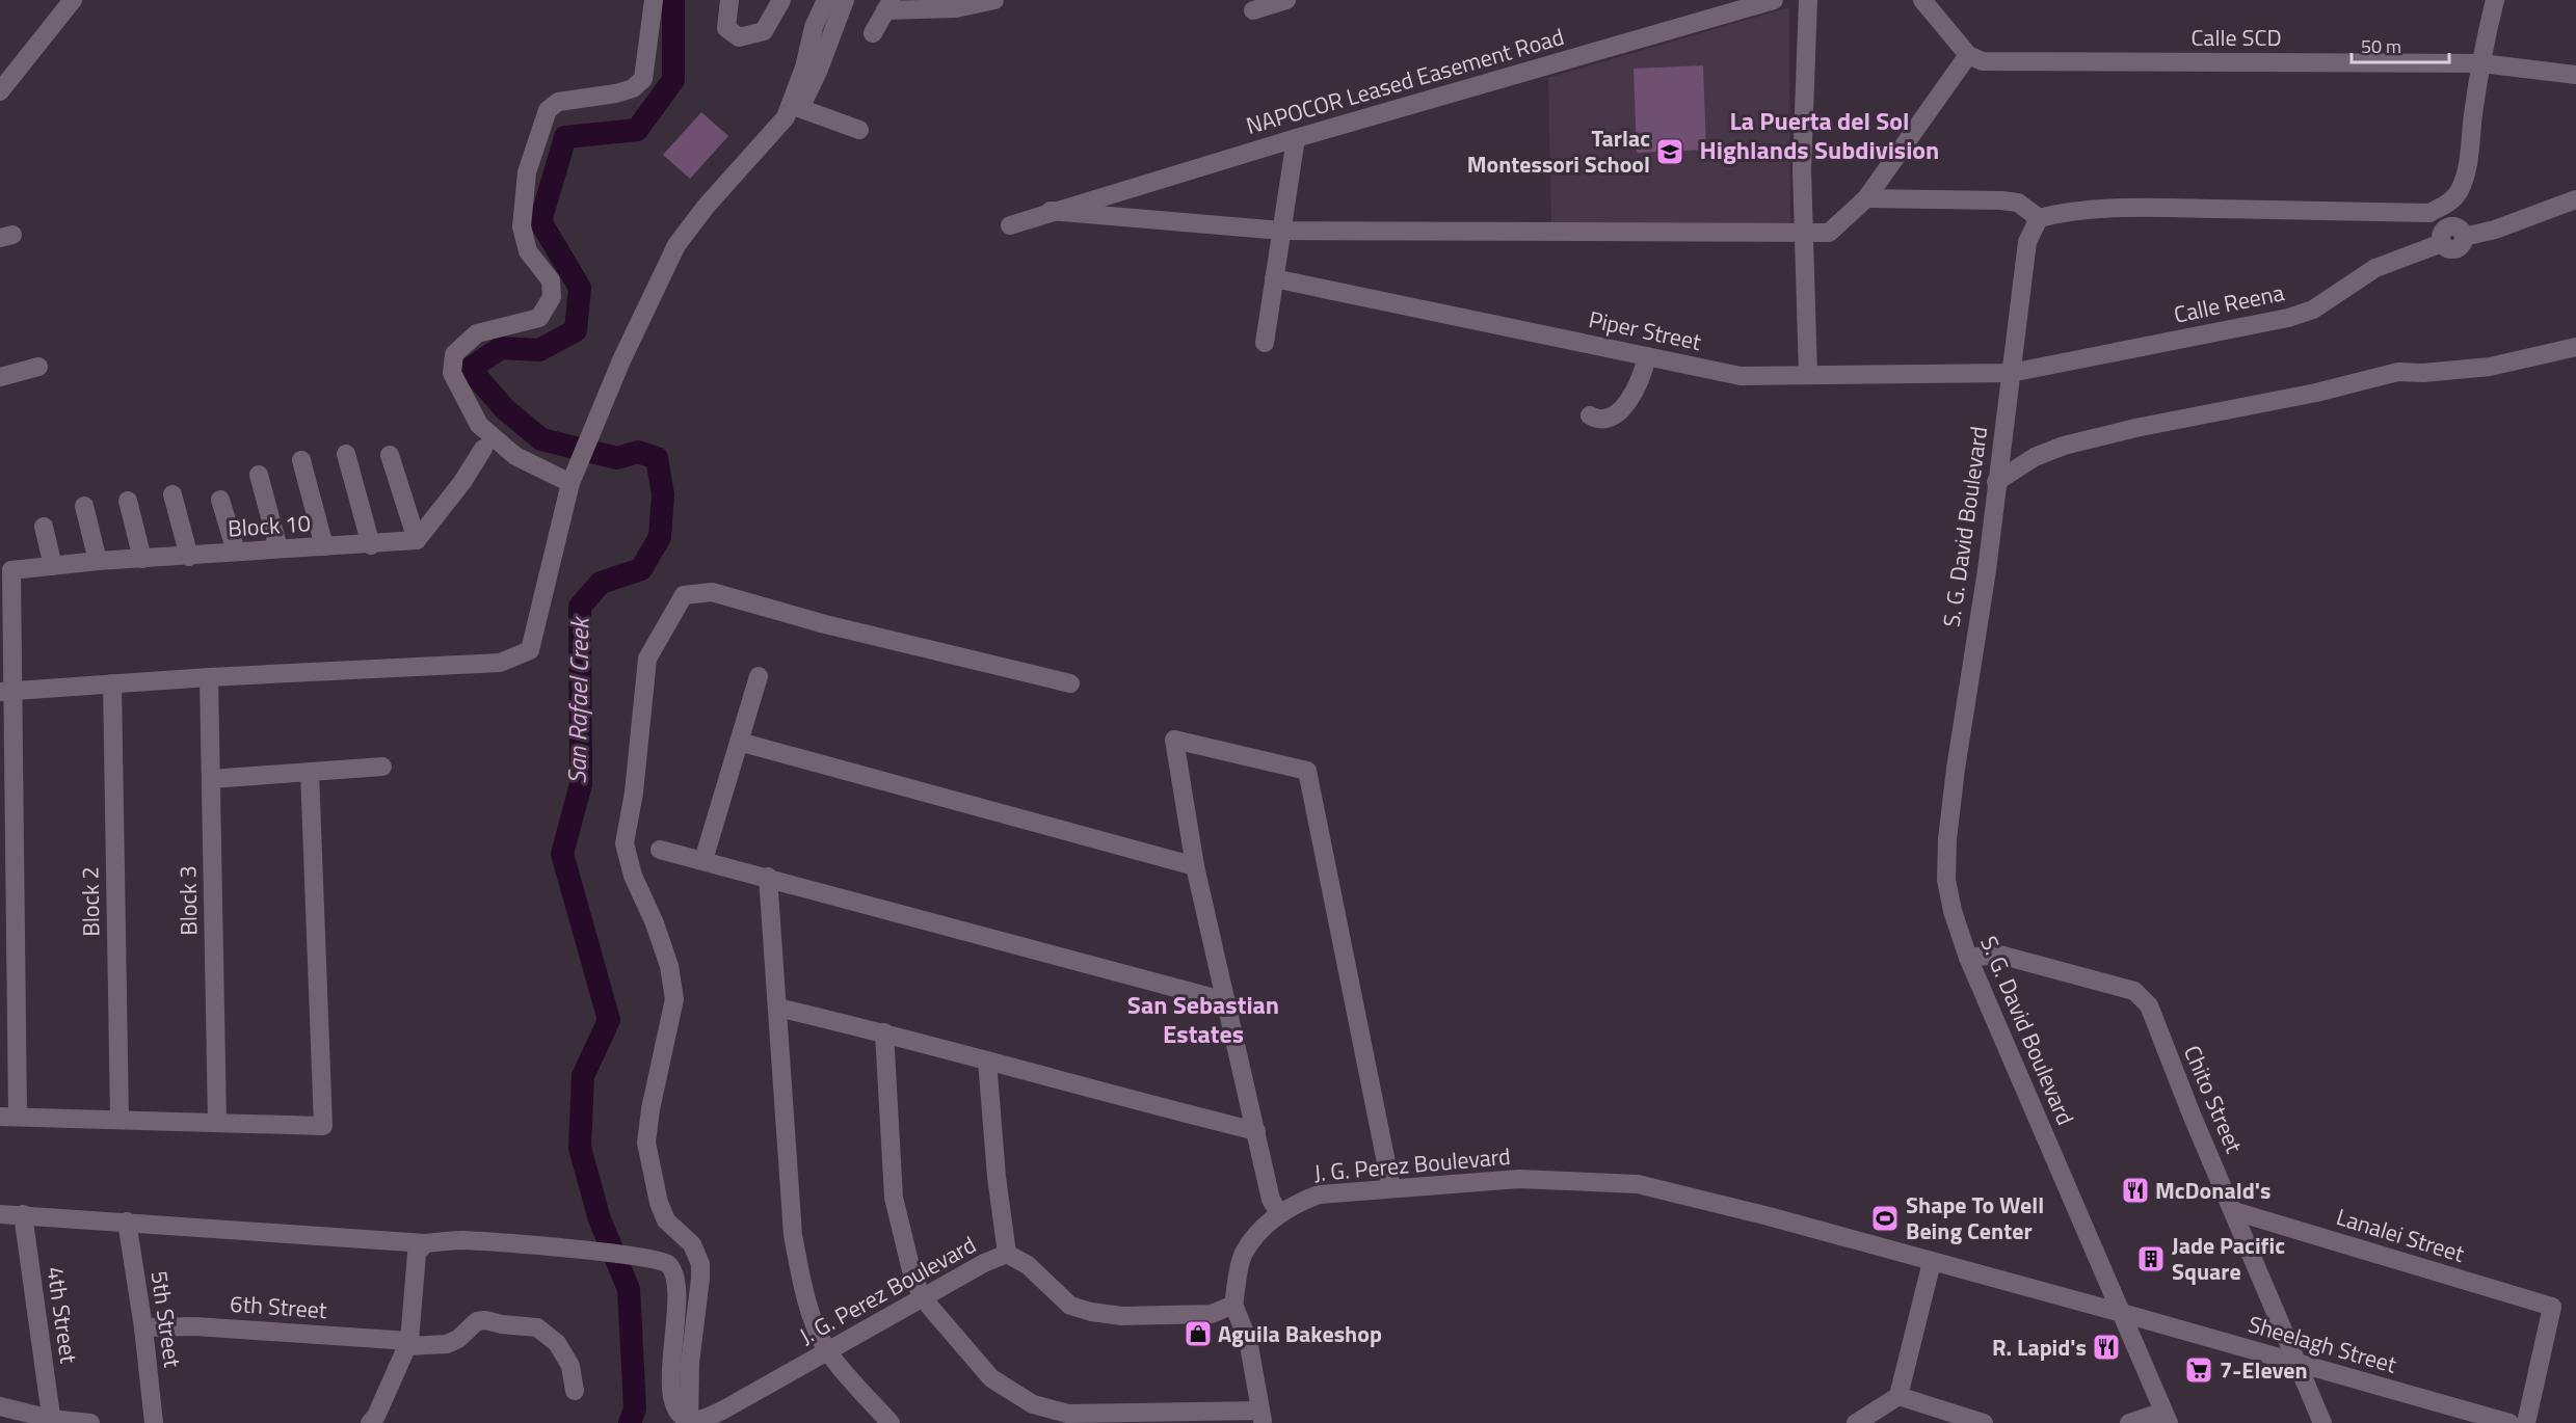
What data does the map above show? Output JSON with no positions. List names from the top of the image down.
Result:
{
  "streets": {
    "street": [
      "Calle SCD",
      "NAPOCOR Leased Easement Road",
      "Calle Reena",
      "Piper Street",
      "Block 10",
      "S. G. David Boulevard",
      "Block 3",
      "Block 2",
      "Chito Street",
      "J. G. Perez Boulevard",
      "Lanalei Street",
      "6th Street",
      "4th Street",
      "5th Street",
      "Sheelagh Street"
    ]
  },
  "crossings": [
    ["Calle Reena", "Piper Street"],
    ["Calle Reena", "S. G. David Boulevard"],
    ["Piper Street", "S. G. David Boulevard"],
    ["S. G. David Boulevard", "Chito Street"],
    ["S. G. David Boulevard", "J. G. Perez Boulevard"],
    ["S. G. David Boulevard", "Sheelagh Street"],
    ["Chito Street", "Lanalei Street"],
    ["Chito Street", "Sheelagh Street"],
    ["J. G. Perez Boulevard", "Sheelagh Street"],
    ["6th Street", "5th Street"]
  ],
  "districts": ["La Puerta del Sol Highlands Subdivision", "San Sebastian Estates"],
  "water": ["San Rafael Creek"],
  "places": {
    "school or university": ["Tarlac Montessori School"],
    "restaurant": ["McDonald's", "R. Lapid's"],
    "sports": ["Shape To Well Being Center"],
    "building": ["Jade Pacific Square"],
    "shop": ["Aguila Bakeshop"],
    "supermarket": ["7-Eleven"]
  },
  "scale_bar": "50 m"
}
